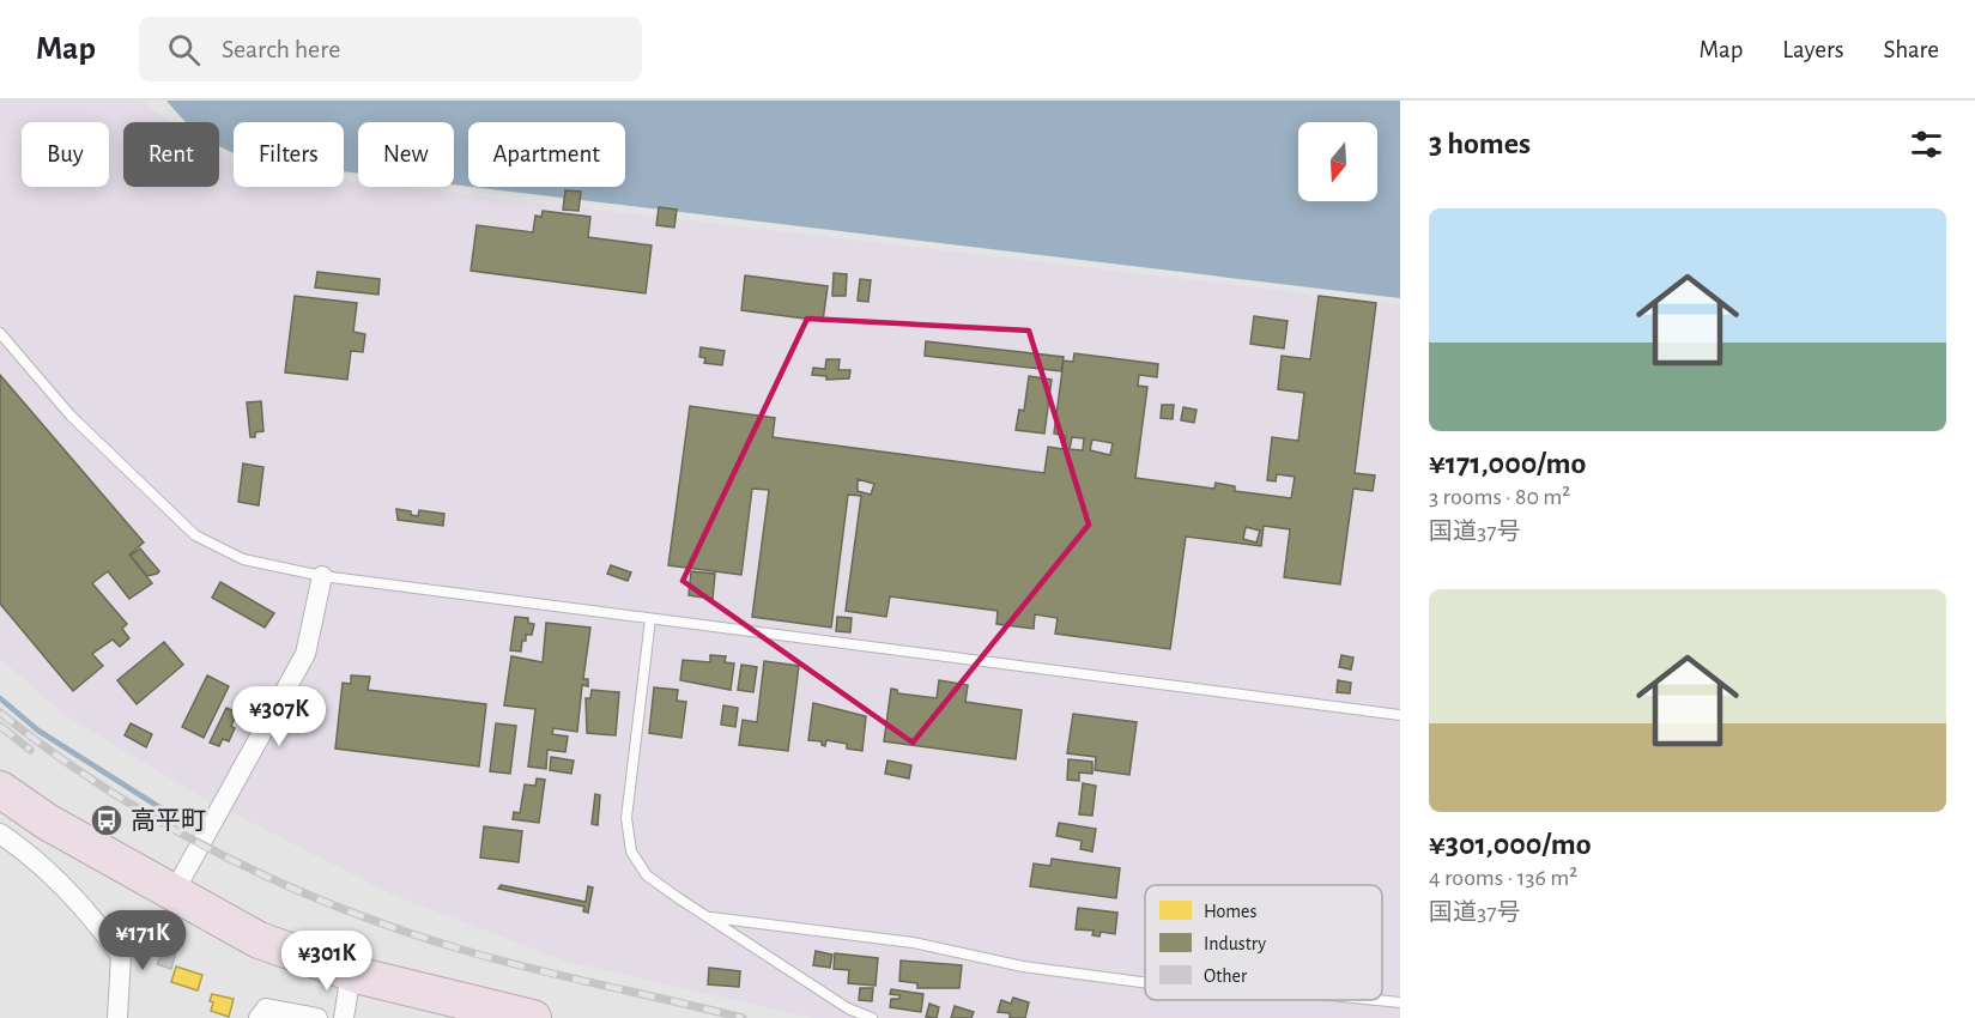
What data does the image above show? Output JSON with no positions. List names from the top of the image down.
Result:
{
  "places": {
    "bus stop": ["高平町"]
  },
  "legend": ["Homes", "Industry", "Other"],
  "north": "bottom",
  "page": {
    "header": "Map",
    "search": "Search here",
    "nav": ["Map", "Layers", "Share"],
    "heading": "3 homes",
    "chip": [
      "Buy",
      "Rent",
      "Filters",
      "New",
      "Apartment"
    ],
    "list": [
      {
        "name": "¥171,000/mo",
        "note": "3 rooms · 80 m² · 国道37号"
      },
      {
        "name": "¥301,000/mo",
        "note": "4 rooms · 136 m² · 国道37号"
      }
    ],
    "price": ["¥307K", "¥171K", "¥301K"]
  }
}
